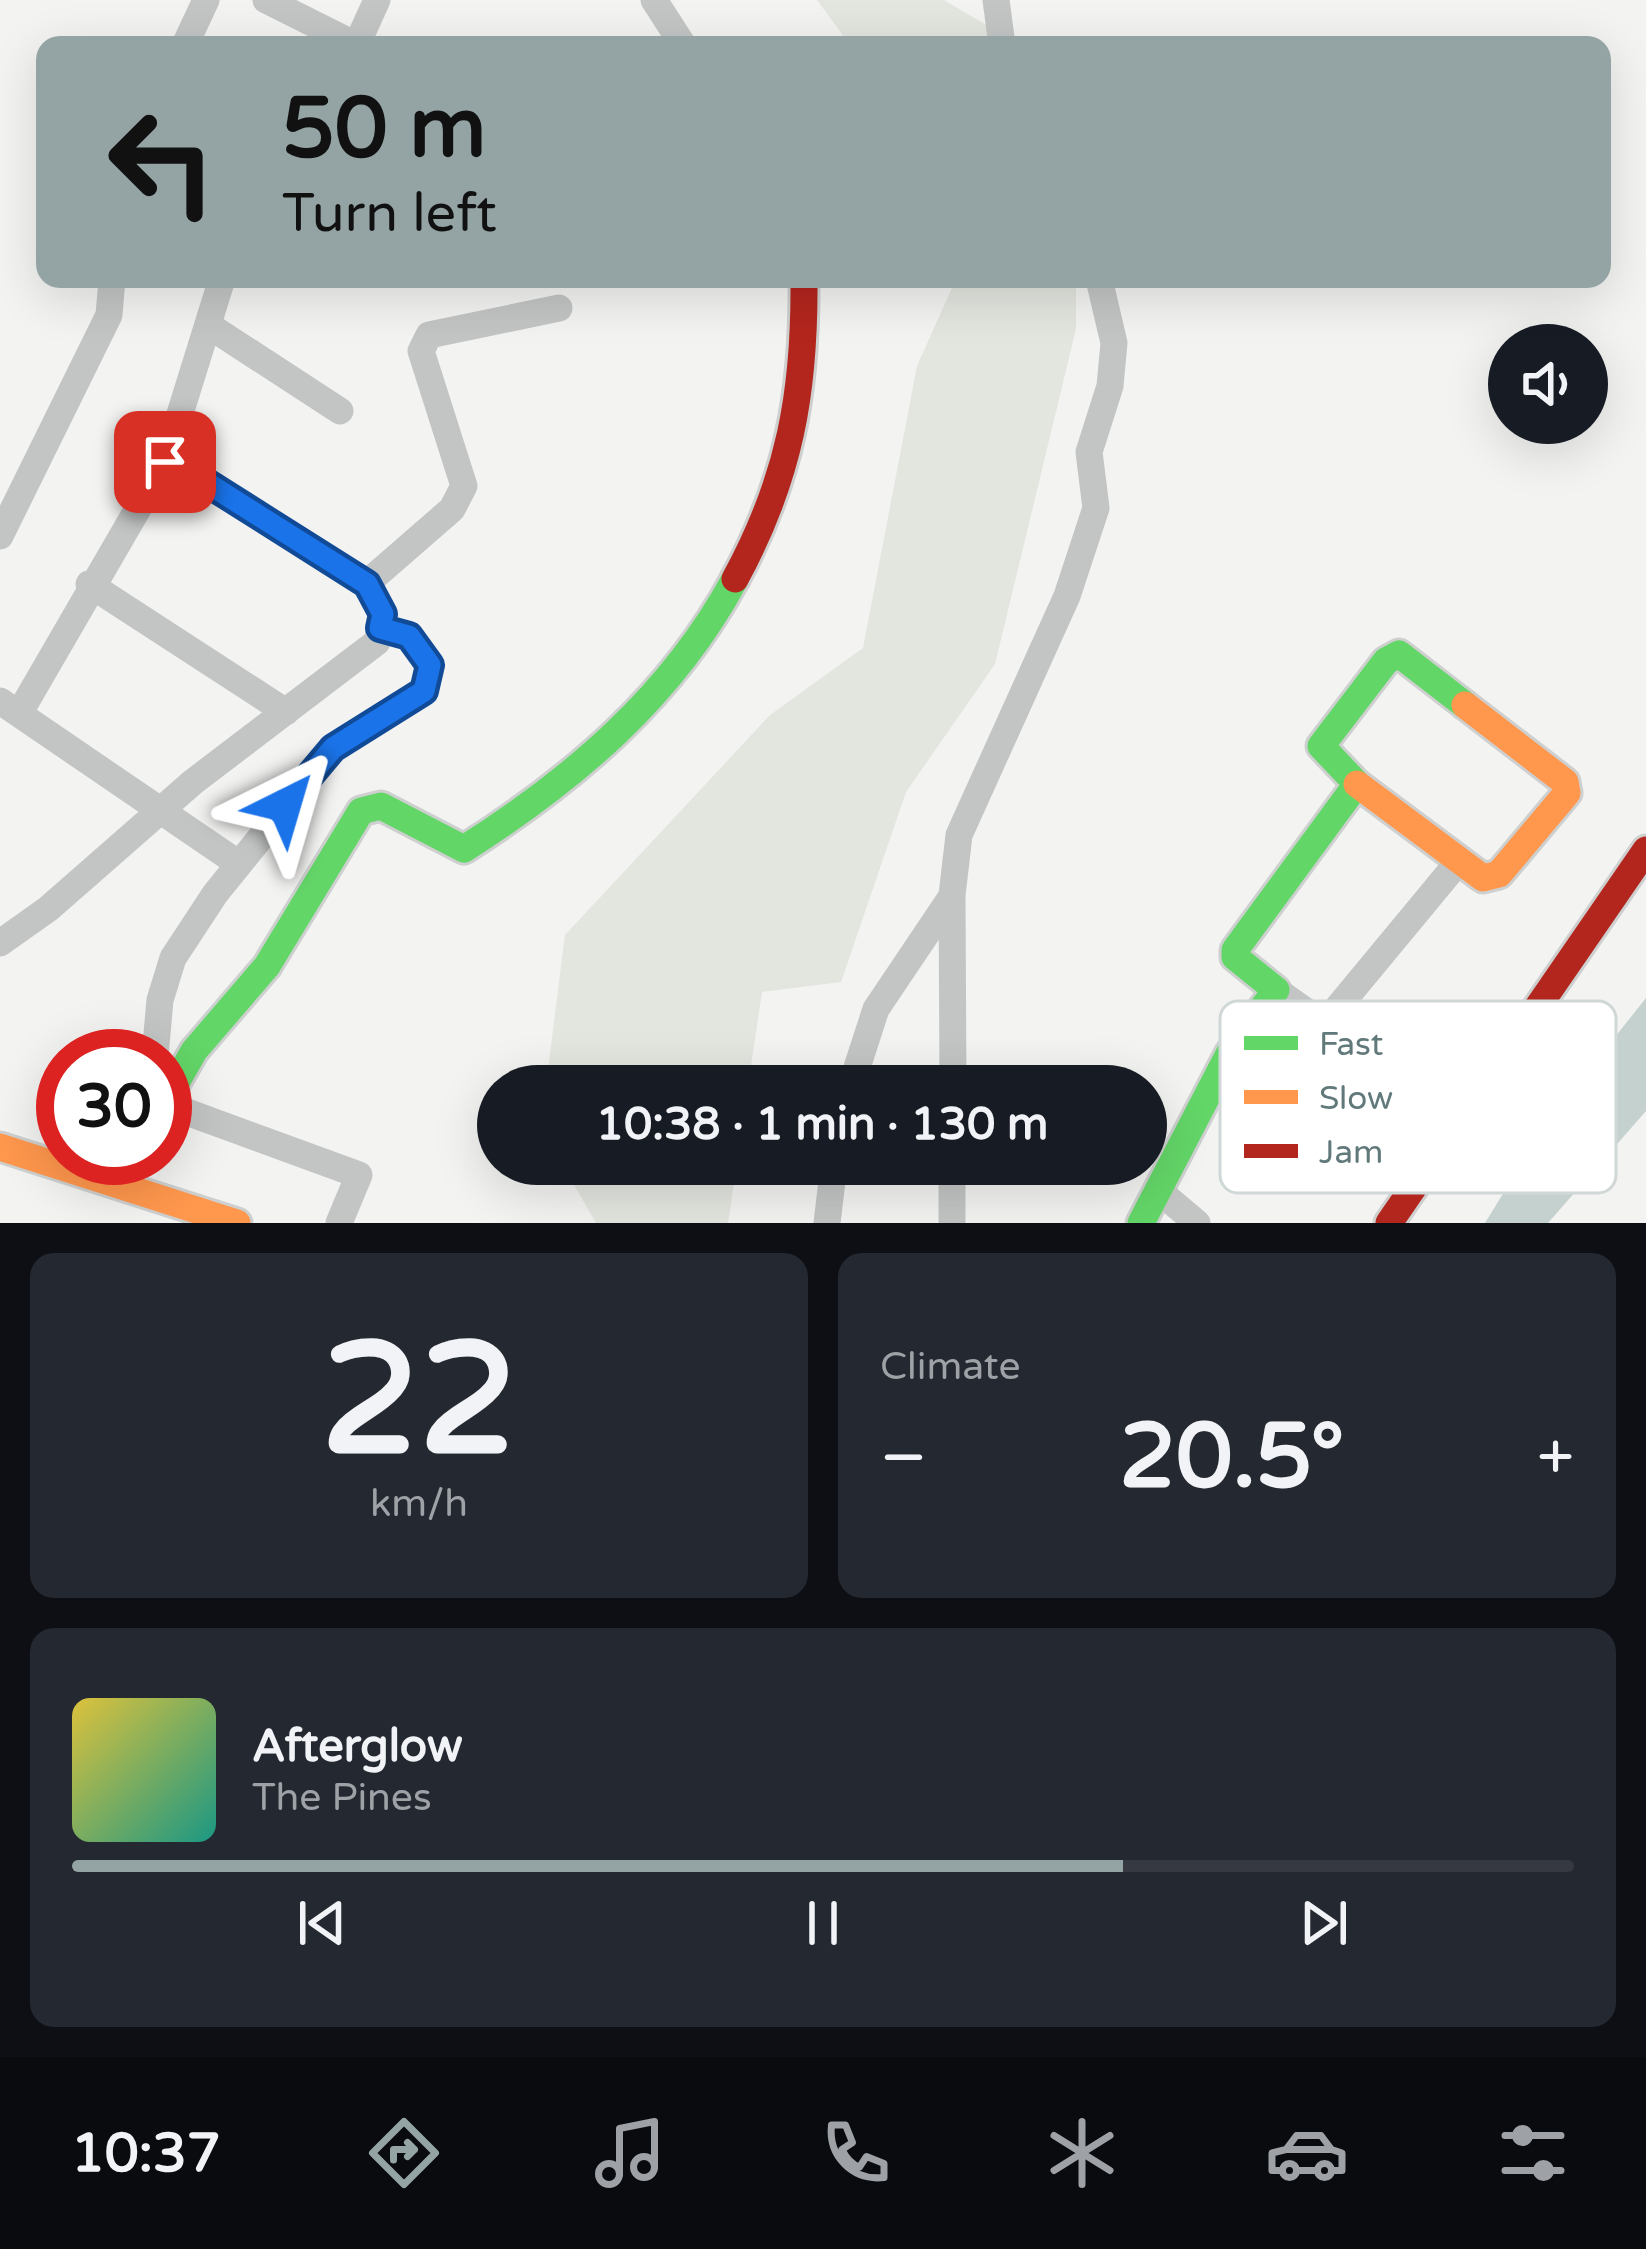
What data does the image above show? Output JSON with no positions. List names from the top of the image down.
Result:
{
  "legend": ["Fast", "Slow", "Jam"],
  "page": {
    "turn": ["50 m", "Turn left"],
    "limit": "30",
    "trip": "10:38 · 1 min · 130 m",
    "tile": [
      ["22", "km/h"],
      "Climate"
    ],
    "heat": ["−", "20.5°", "+"],
    "song": ["Afterglow", "The Pines"],
    "tabs": "10:37"
  }
}
